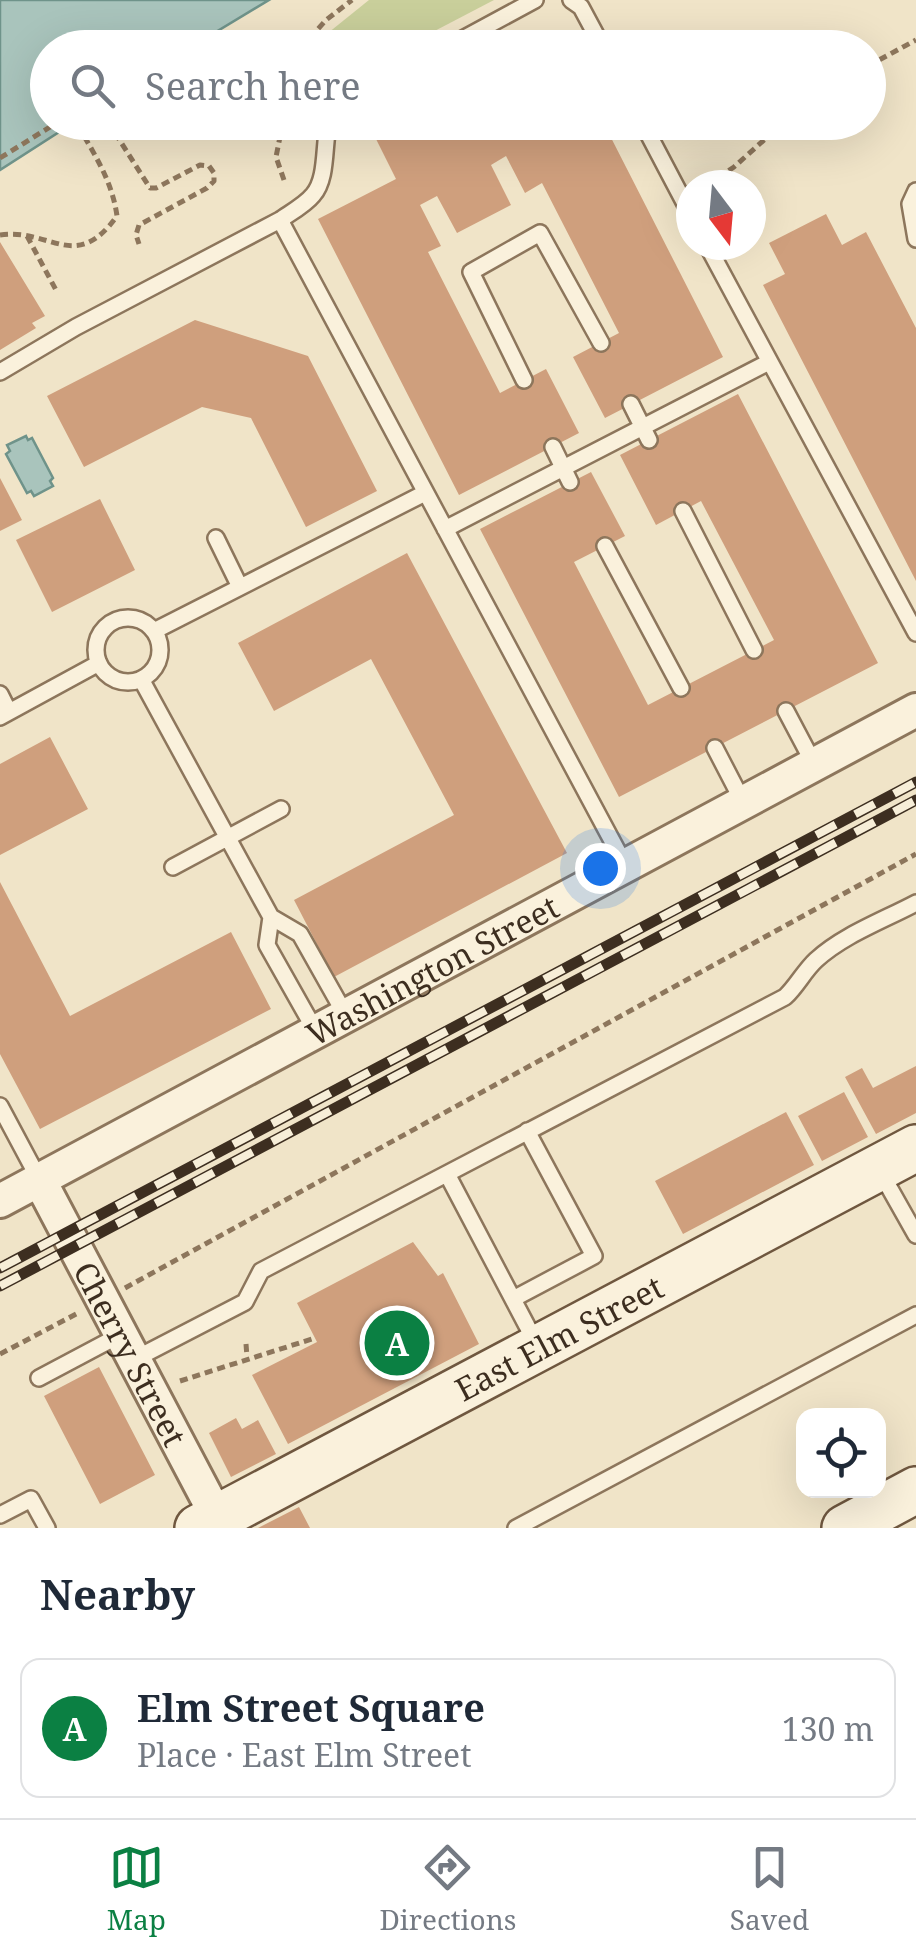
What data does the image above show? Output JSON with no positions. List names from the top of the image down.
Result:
{
  "streets": {
    "main road": ["East Elm Street"],
    "street": ["Washington Street", "Cherry Street"]
  },
  "crossings": [
    ["Washington Street", "Cherry Street"],
    ["East Elm Street", "Cherry Street"]
  ],
  "north": "bottom",
  "page": {
    "search": "Search here",
    "pins": "A",
    "heading": "Nearby",
    "list": [
      {
        "mark": "A",
        "name": "Elm Street Square",
        "note": "Place · East Elm Street",
        "value": "130 m"
      }
    ],
    "nav": ["Map", "Directions", "Saved"]
  }
}
